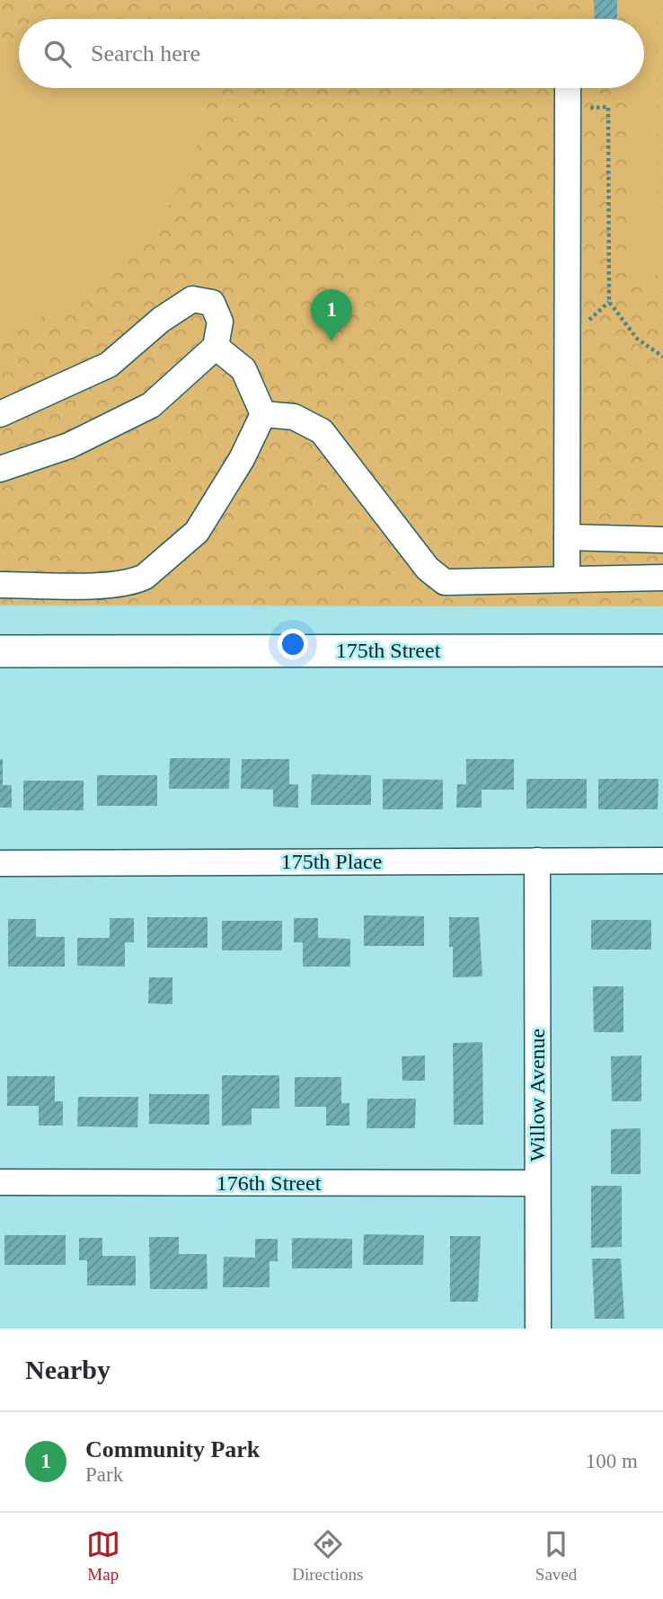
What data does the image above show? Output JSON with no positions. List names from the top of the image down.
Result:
{
  "streets": {
    "main road": ["175th Street"],
    "street": ["175th Place", "Willow Avenue", "176th Street"]
  },
  "crossings": [
    ["175th Place", "Willow Avenue"],
    ["Willow Avenue", "176th Street"]
  ],
  "page": {
    "search": "Search here",
    "pins": "1",
    "heading": "Nearby",
    "list": [
      {
        "mark": "1",
        "name": "Community Park",
        "note": "Park",
        "value": "100 m"
      }
    ],
    "nav": ["Map", "Directions", "Saved"]
  }
}
